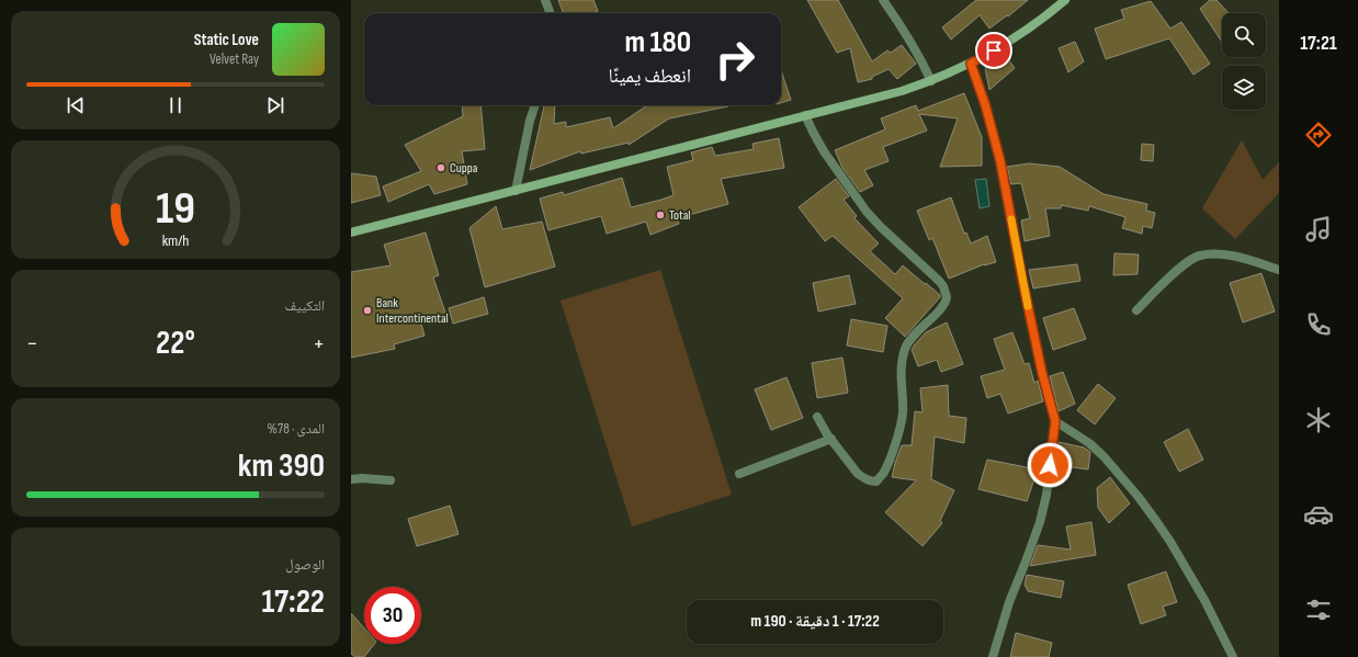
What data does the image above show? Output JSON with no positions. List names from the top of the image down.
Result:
{
  "places": ["Cuppa", "Total", "Bank Intercontinental"],
  "page": {
    "tabs": "17:21",
    "turn": ["180 m", "انعطف يمينًا"],
    "song": ["Static Love", "Velvet Ray"],
    "tile": [
      "التكييف",
      ["المدى · 78%", "390 km"],
      ["الوصول", "17:22"]
    ],
    "heat": ["−", "22°", "+"],
    "limit": "30",
    "trip": "17:22 · 1 دقيقة · 190 m",
    "gauge": ["19", "km/h"]
  }
}
